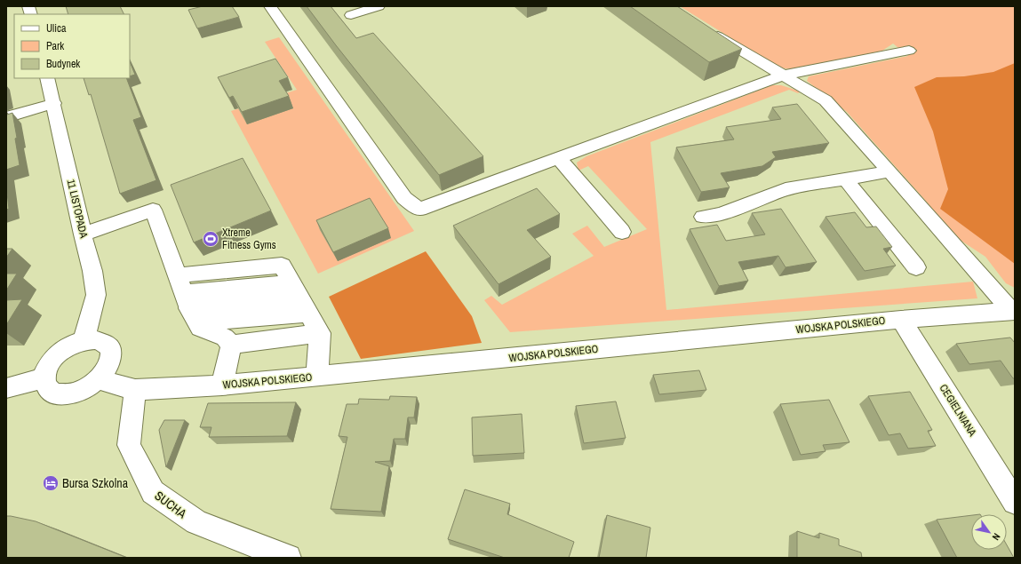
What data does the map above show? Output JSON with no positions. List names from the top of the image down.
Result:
{
  "streets": {
    "street": [
      "11 LISTOPADA",
      "WOJSKA POLSKIEGO",
      "CEGIELNIANA",
      "SUCHA"
    ]
  },
  "crossings": [
    ["11 LISTOPADA", "WOJSKA POLSKIEGO"],
    ["WOJSKA POLSKIEGO", "CEGIELNIANA"],
    ["WOJSKA POLSKIEGO", "SUCHA"]
  ],
  "places": {
    "sports": ["Xtreme Fitness Gyms"],
    "hotel": ["Bursa Szkolna"]
  },
  "legend": ["Ulica", "Park", "Budynek"],
  "north": "bottom right"
}
